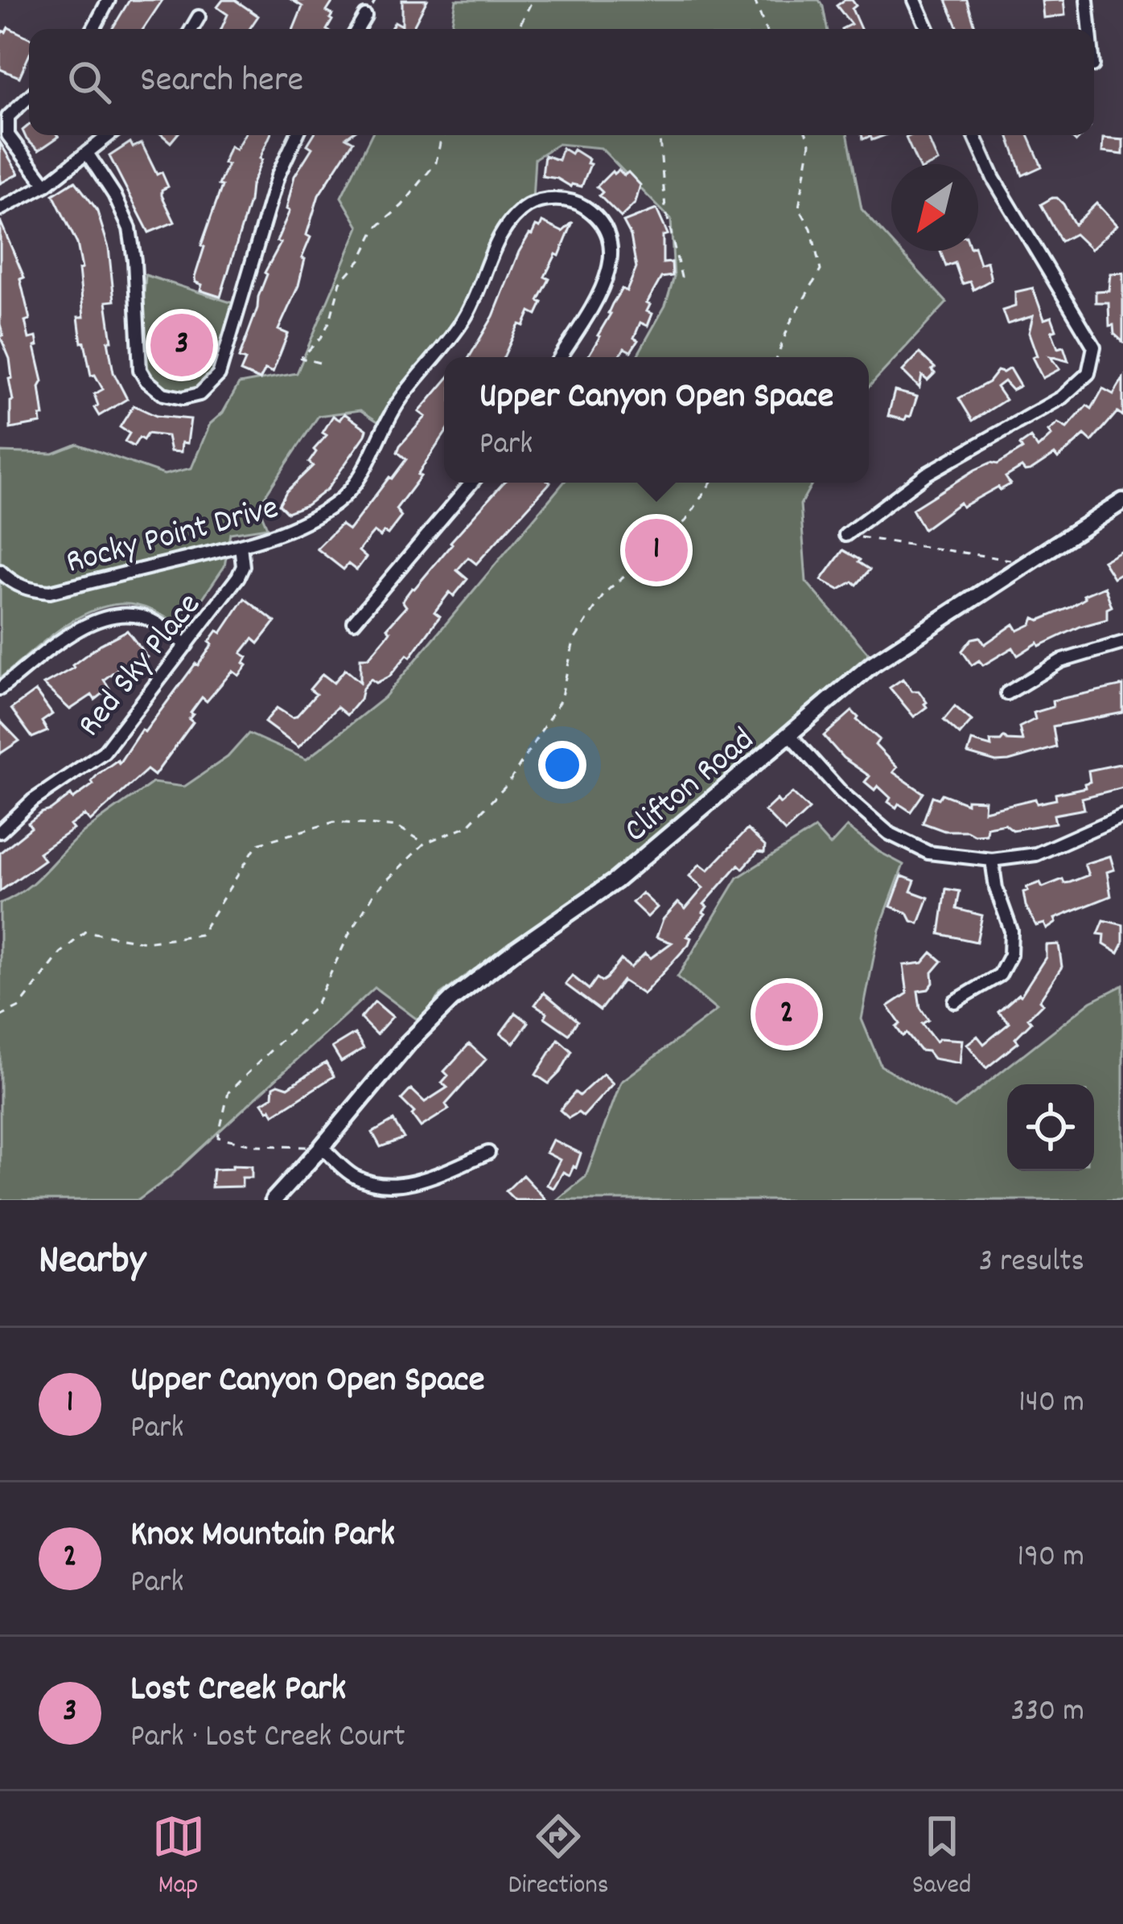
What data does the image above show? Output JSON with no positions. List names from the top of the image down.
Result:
{
  "streets": {
    "street": ["Rocky Point Drive", "Red Sky Place", "Clifton Road"]
  },
  "crossings": [
    ["Rocky Point Drive", "Red Sky Place"]
  ],
  "north": "bottom left",
  "page": {
    "search": "Search here",
    "pins": ["3", "1", "2"],
    "popup": ["Upper Canyon Open Space", "Park"],
    "heading": ["Nearby", "3 results"],
    "list": [
      {
        "mark": "1",
        "name": "Upper Canyon Open Space",
        "note": "Park",
        "value": "140 m"
      },
      {
        "mark": "2",
        "name": "Knox Mountain Park",
        "note": "Park",
        "value": "190 m"
      },
      {
        "mark": "3",
        "name": "Lost Creek Park",
        "note": "Park · Lost Creek Court",
        "value": "330 m"
      }
    ],
    "nav": ["Map", "Directions", "Saved"]
  }
}
